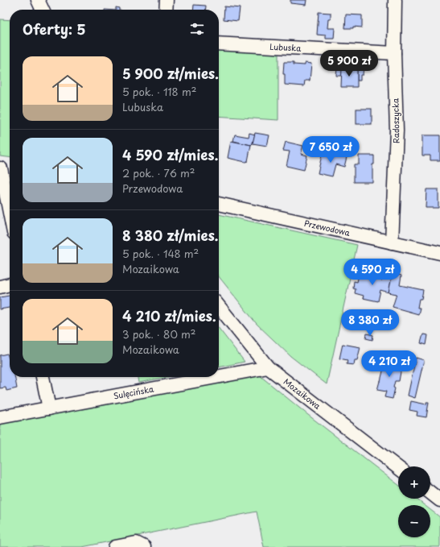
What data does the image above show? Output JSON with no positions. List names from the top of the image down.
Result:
{
  "streets": {
    "street": [
      "Lubuska",
      "Radoszycka",
      "Przewodowa",
      "Sulęcińska",
      "Mozaikowa"
    ]
  },
  "crossings": [
    ["Lubuska", "Radoszycka"],
    ["Radoszycka", "Przewodowa"],
    ["Sulęcińska", "Mozaikowa"]
  ],
  "page": {
    "heading": "Oferty: 5",
    "list": [
      {
        "name": "5 900 zł/mies.",
        "note": "5 pok. · 118 m² · Lubuska"
      },
      {
        "name": "4 590 zł/mies.",
        "note": "2 pok. · 76 m² · Przewodowa"
      },
      {
        "name": "8 380 zł/mies.",
        "note": "5 pok. · 148 m² · Mozaikowa"
      },
      {
        "name": "4 210 zł/mies.",
        "note": "3 pok. · 80 m² · Mozaikowa"
      }
    ],
    "price": [
      "5 900 zł",
      "7 650 zł",
      "4 590 zł",
      "8 380 zł",
      "4 210 zł"
    ],
    "map_buttons": ["+", "−"]
  }
}
